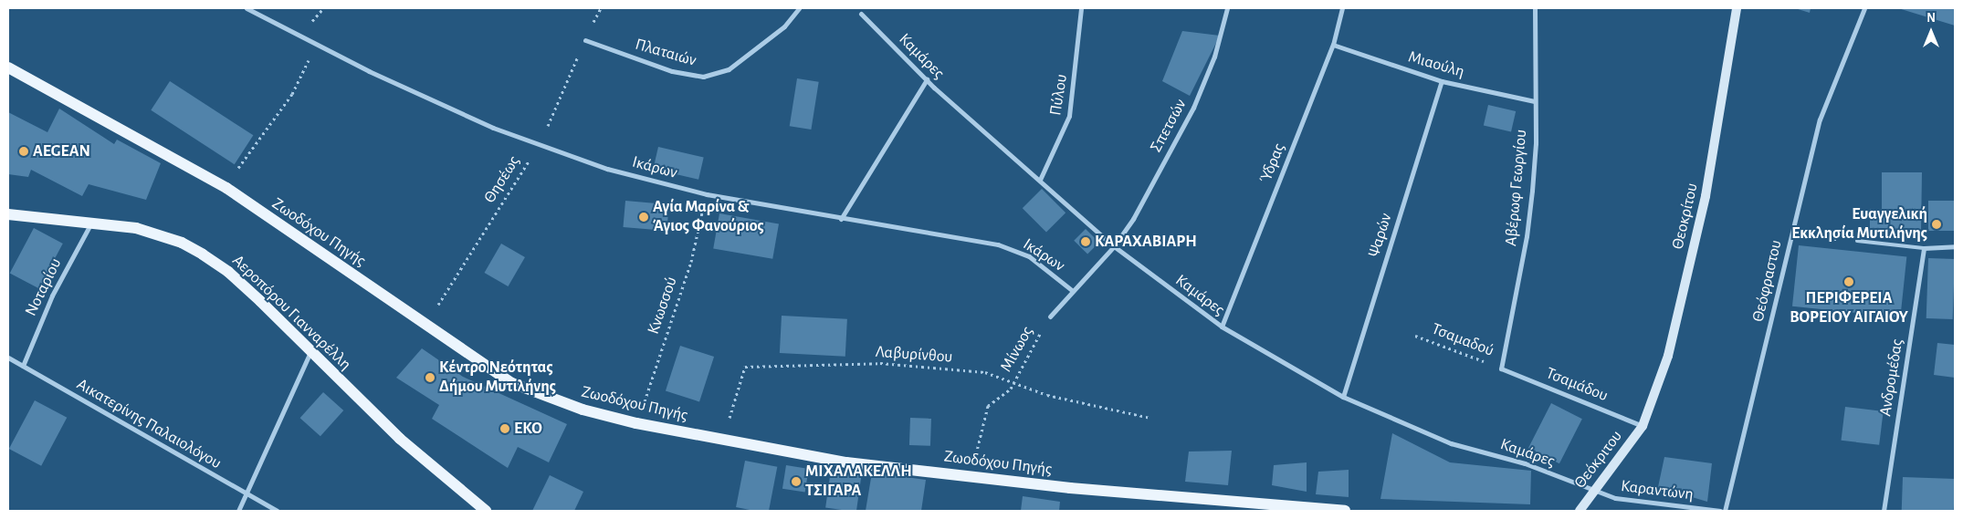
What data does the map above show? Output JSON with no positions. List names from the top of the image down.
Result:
{
  "streets": {
    "main road": ["Ζωοδόχου Πηγής", "Αεροπόρου Γιανναρέλλη"],
    "street": [
      "Πλαταιών",
      "Καμάρες",
      "Μιαούλη",
      "Πύλου",
      "Σπετσών",
      "Ύδρας",
      "Ικάρων",
      "Αβέρωφ Γεωργίου",
      "Θεοκρίτου",
      "Ψαρών",
      "Θεόφραστου",
      "Νοταρίου",
      "Μίνωος",
      "Ανδρομέδας",
      "Τσαμάδου",
      "Αικατερίνης Παλαιολόγου",
      "Θεόκριτου",
      "Καραντώνη"
    ],
    "path": [
      "Θησέως",
      "Κνωσσού",
      "Τσαμαδού",
      "Λαβυρίνθου"
    ]
  },
  "crossings": [
    ["Πλαταιών", "Θησέως"],
    ["Καμάρες", "Πύλου"],
    ["Καμάρες", "Σπετσών"],
    ["Καμάρες", "Ύδρας"],
    ["Καμάρες", "Ψαρών"],
    ["Καμάρες", "Μίνωος"],
    ["Καμάρες", "Θεόκριτου"],
    ["Καμάρες", "Καραντώνη"],
    ["Μιαούλη", "Ύδρας"],
    ["Μιαούλη", "Αβέρωφ Γεωργίου"],
    ["Μιαούλη", "Ψαρών"],
    ["Σπετσών", "Μίνωος"],
    ["Ικάρων", "Θησέως"],
    ["Ικάρων", "Κνωσσού"],
    ["Ικάρων", "Μίνωος"],
    ["Θησέως", "Ζωοδόχου Πηγής"],
    ["Αβέρωφ Γεωργίου", "Τσαμαδού"],
    ["Αβέρωφ Γεωργίου", "Τσαμάδου"],
    ["Θεοκρίτου", "Τσαμάδου"],
    ["Θεοκρίτου", "Θεόκριτου"],
    ["Ζωοδόχου Πηγής", "Κνωσσού"],
    ["Ζωοδόχου Πηγής", "Μίνωος"],
    ["Ζωοδόχου Πηγής", "Λαβυρίνθου"],
    ["Νοταρίου", "Αεροπόρου Γιανναρέλλη"],
    ["Νοταρίου", "Αικατερίνης Παλαιολόγου"],
    ["Τσαμαδού", "Τσαμάδου"],
    ["Μίνωος", "Λαβυρίνθου"],
    ["Τσαμάδου", "Θεόκριτου"],
    ["Θεόκριτου", "Καραντώνη"]
  ],
  "places": [
    "AEGEAN",
    "Αγία Μαρίνα & Άγιος Φανούριος",
    "Ευαγγελική Εκκλησία Μυτιλήνης",
    "ΚΑΡΑΧΑΒΙΑΡΗ",
    "ΠΕΡΙΦΕΡΕΙΑ ΒΟΡΕΙΟΥ ΑΙΓΑΙΟΥ",
    "Κέντρο Νεότητας Δήμου Μυτιλήνης",
    "EKO",
    "ΜΙΧΑΛΑΚΕΛΛΗ ΤΣΙΓΑΡΑ"
  ],
  "north": "top"
}
